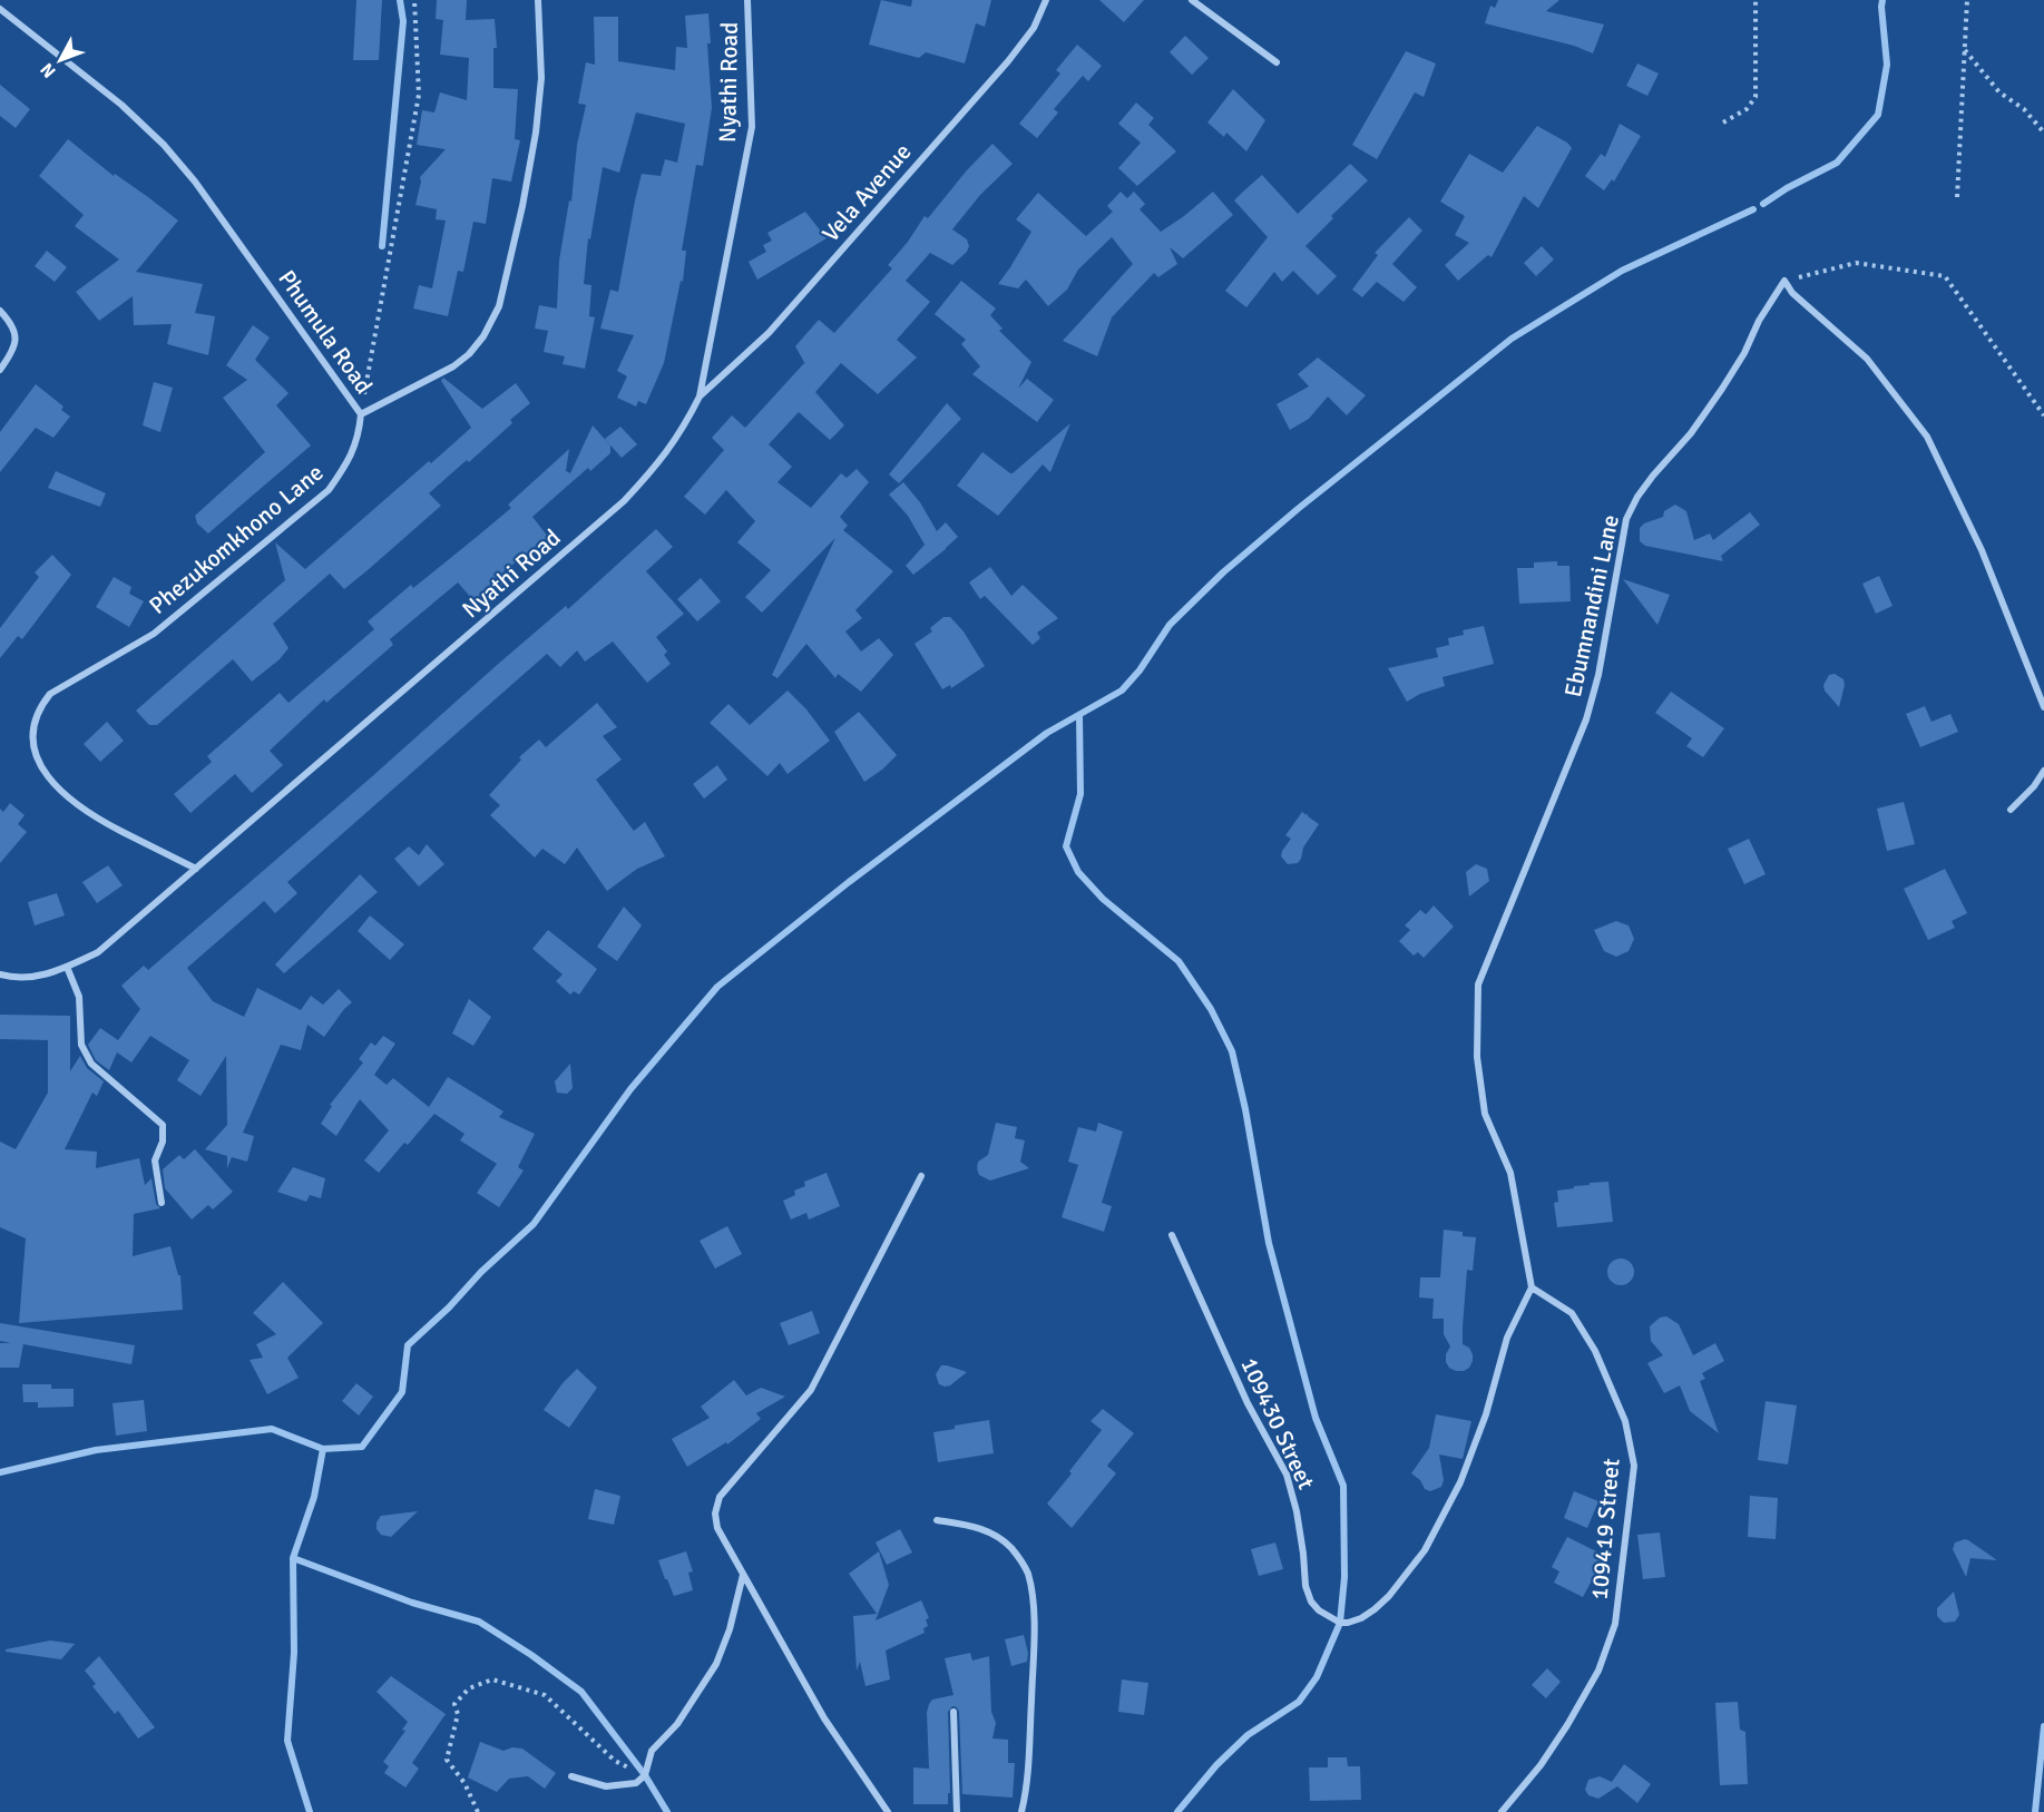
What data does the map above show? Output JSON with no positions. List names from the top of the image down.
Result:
{
  "streets": {
    "street": [
      "Nyathi Road",
      "Vela Avenue",
      "Phumula Road",
      "Phezukomkhono Lane",
      "Ebumnandini Lane",
      "109430 Street",
      "109419 Street"
    ]
  },
  "crossings": [
    ["Nyathi Road", "Vela Avenue"],
    ["Phumula Road", "Phezukomkhono Lane"],
    ["Ebumnandini Lane", "109430 Street"],
    ["Ebumnandini Lane", "109419 Street"],
    ["109430 Street", "109419 Street"]
  ],
  "north": "bottom left"
}
